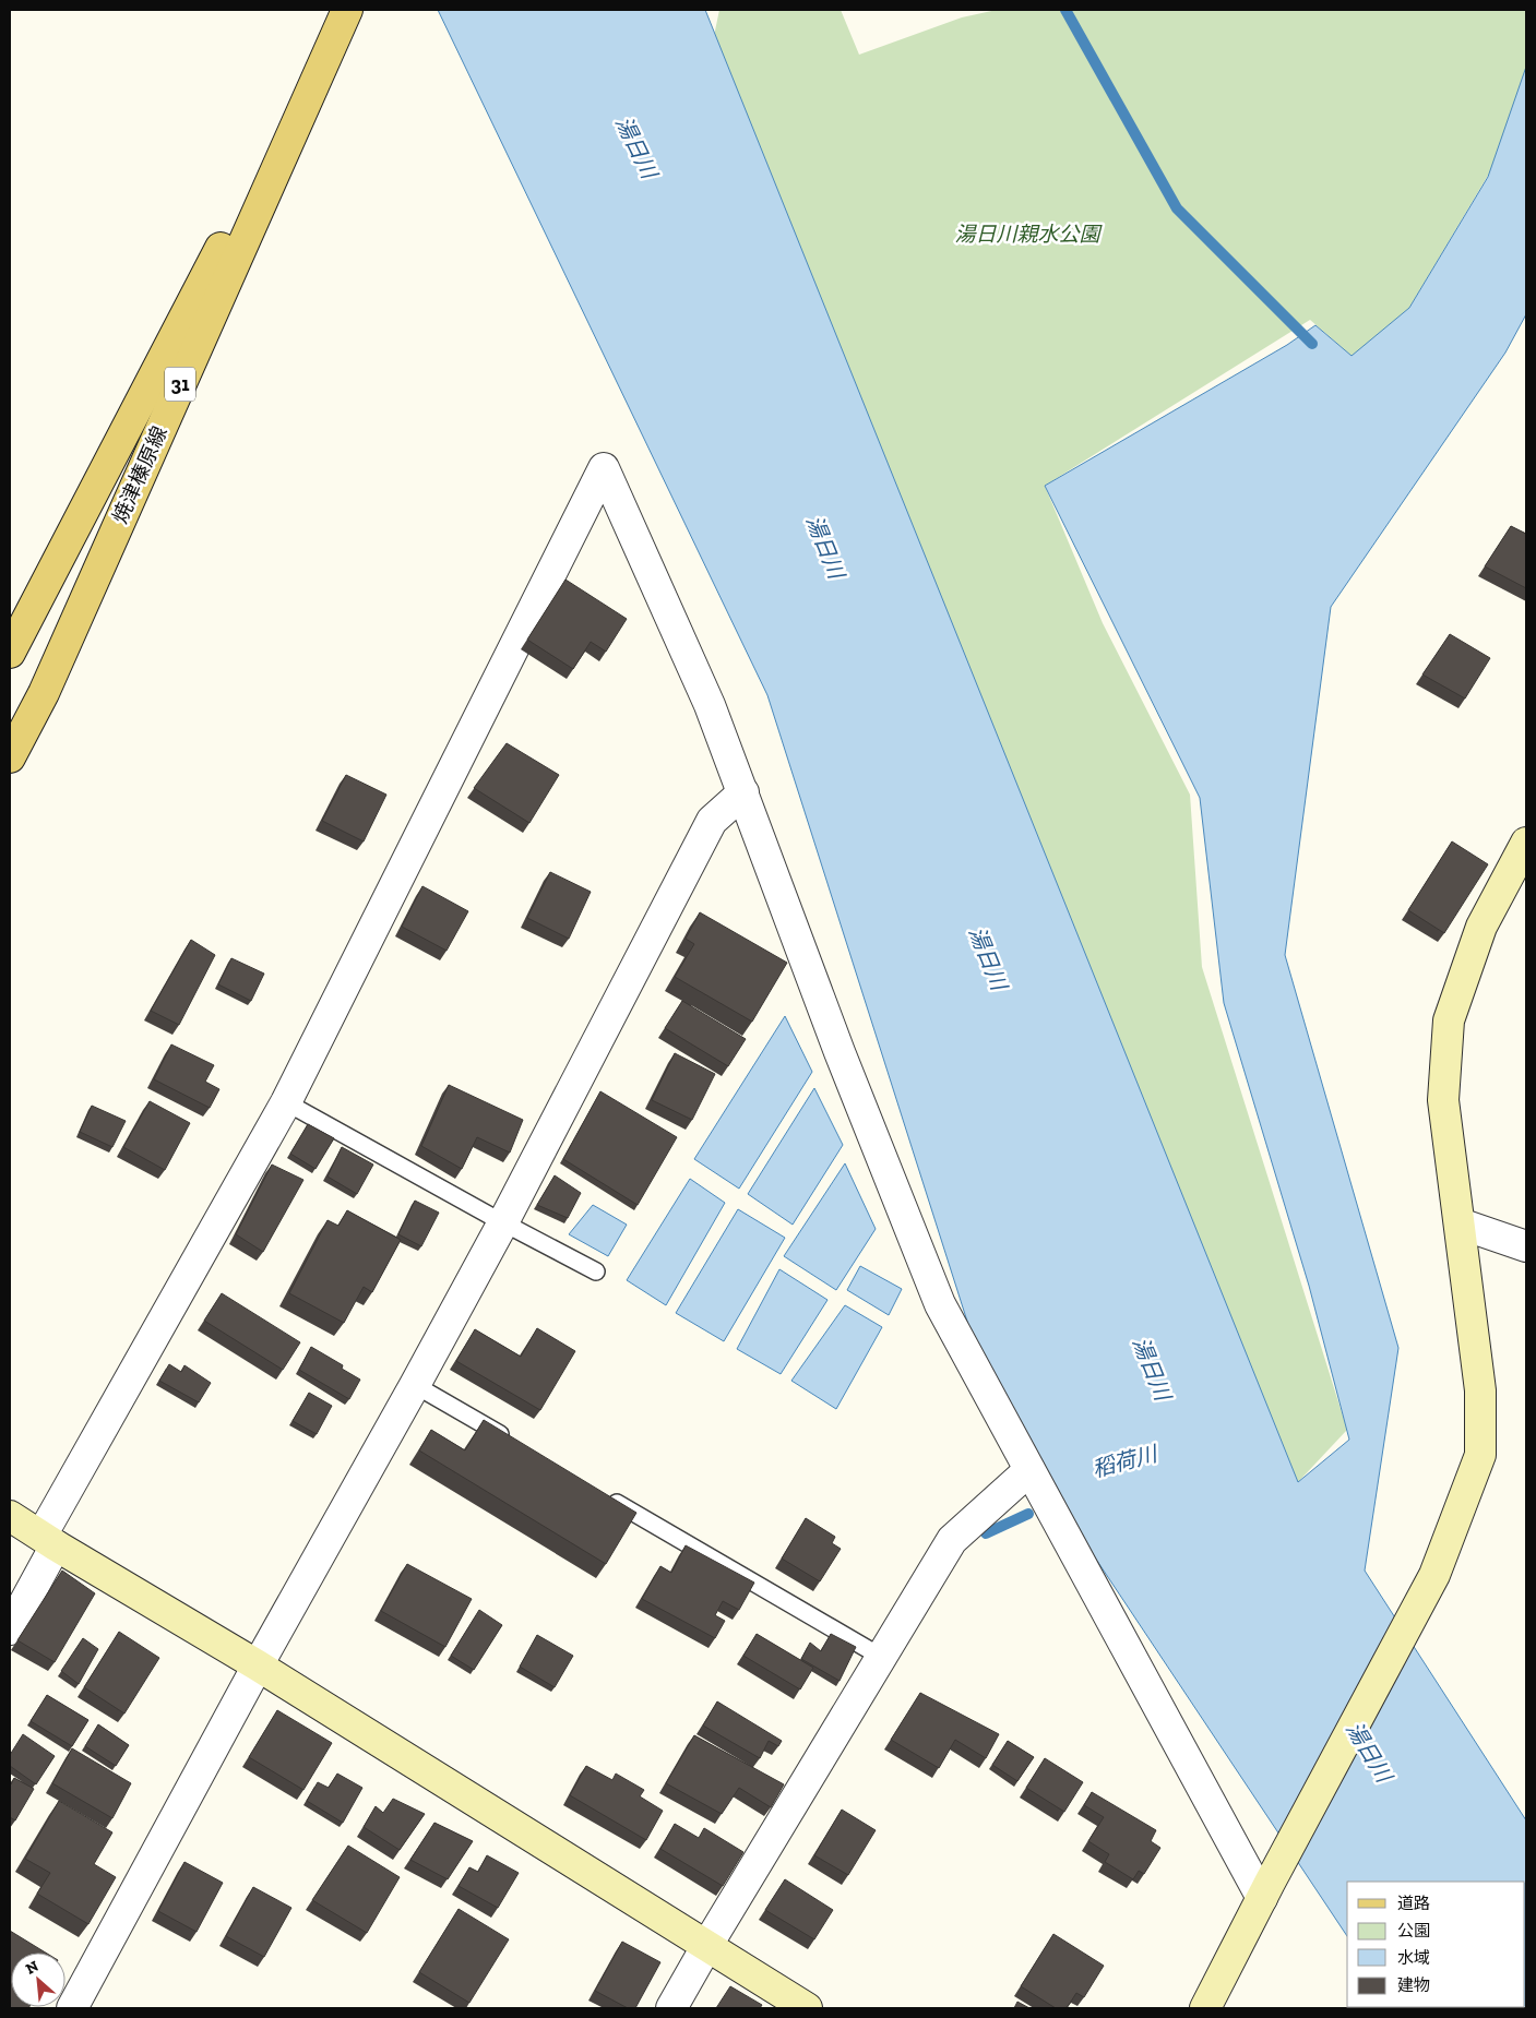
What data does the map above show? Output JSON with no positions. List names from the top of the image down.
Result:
{
  "streets": {
    "main road": ["31", "焼津榛原線"]
  },
  "water": ["湯日川", "稻荷川"],
  "parks": ["湯日川親水公園"],
  "legend": [
    "道路",
    "公園",
    "水域",
    "建物"
  ],
  "north": "top left"
}
